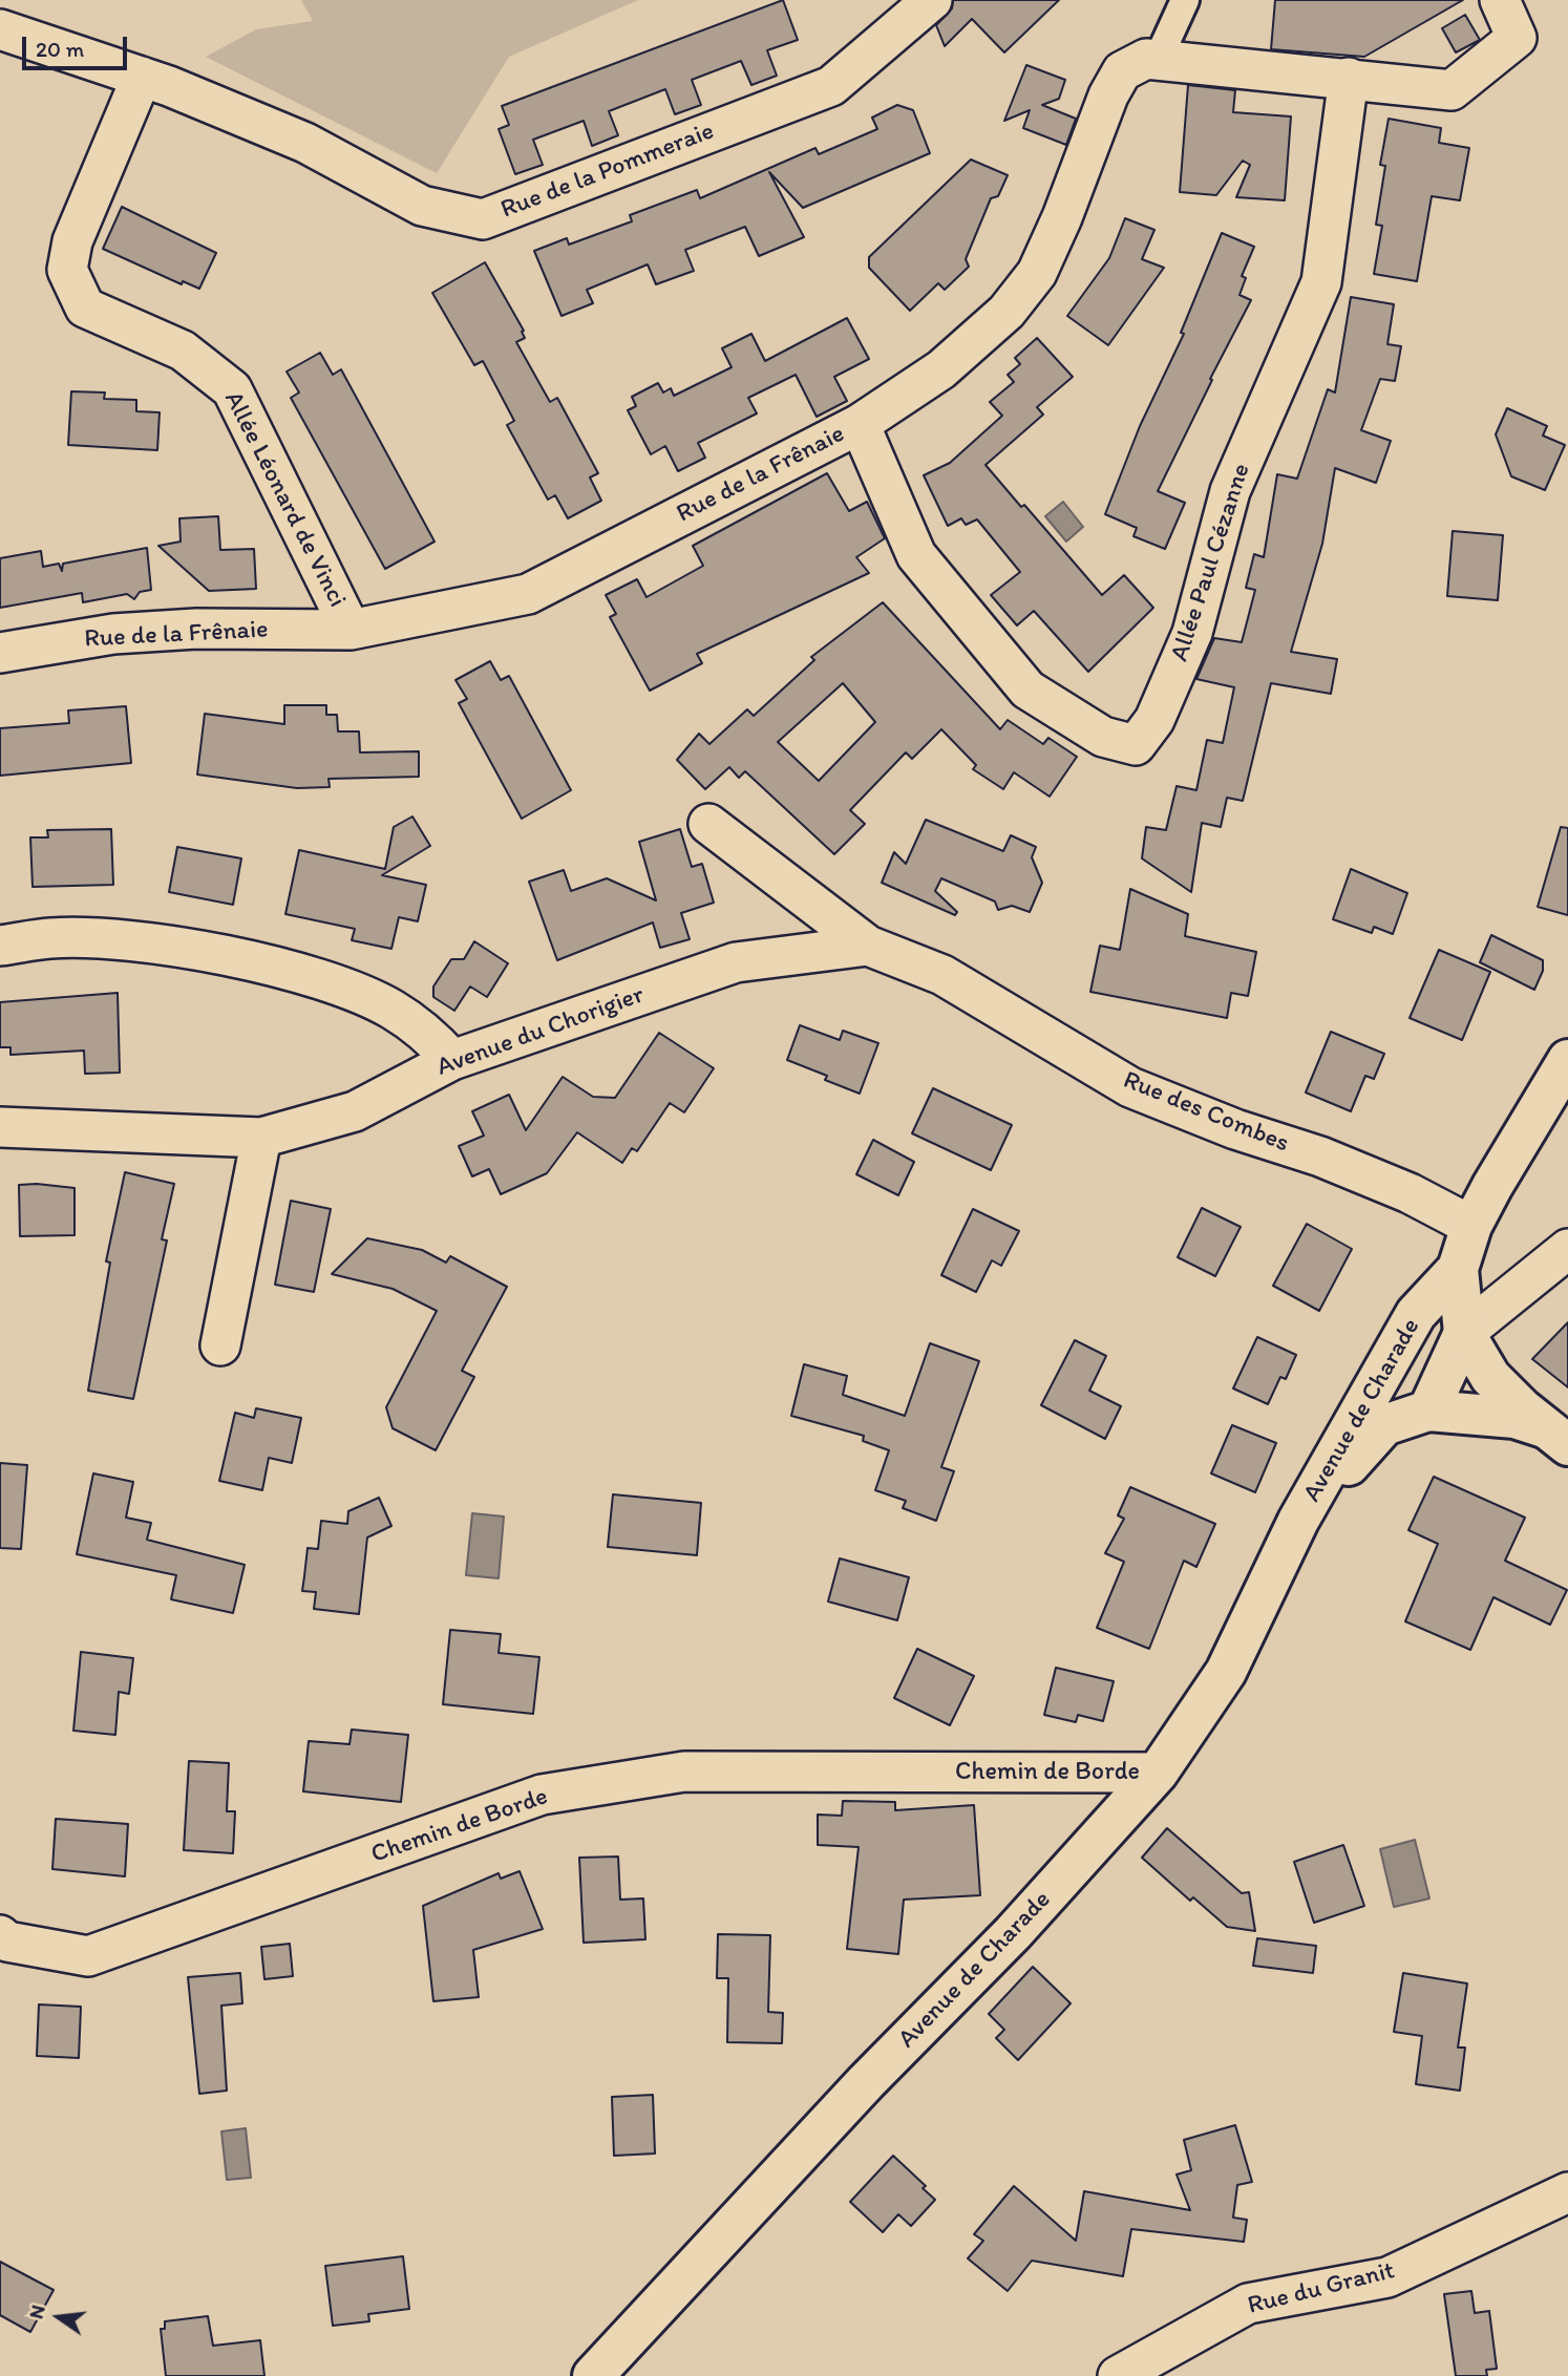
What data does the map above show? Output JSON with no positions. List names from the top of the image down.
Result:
{
  "streets": {
    "street": [
      "Rue de la Pommeraie",
      "Rue de la Frênaie",
      "Allée Léonard de Vinci",
      "Allée Paul Cézanne",
      "Avenue du Chorigier",
      "Rue des Combes",
      "Avenue de Charade",
      "Chemin de Borde",
      "Rue du Granit"
    ]
  },
  "crossings": [
    ["Rue de la Pommeraie", "Allée Léonard de Vinci"],
    ["Rue de la Frênaie", "Allée Léonard de Vinci"],
    ["Rue de la Frênaie", "Allée Paul Cézanne"],
    ["Avenue du Chorigier", "Rue des Combes"],
    ["Avenue de Charade", "Chemin de Borde"]
  ],
  "scale_bar": "20 m",
  "north": "left"
}
